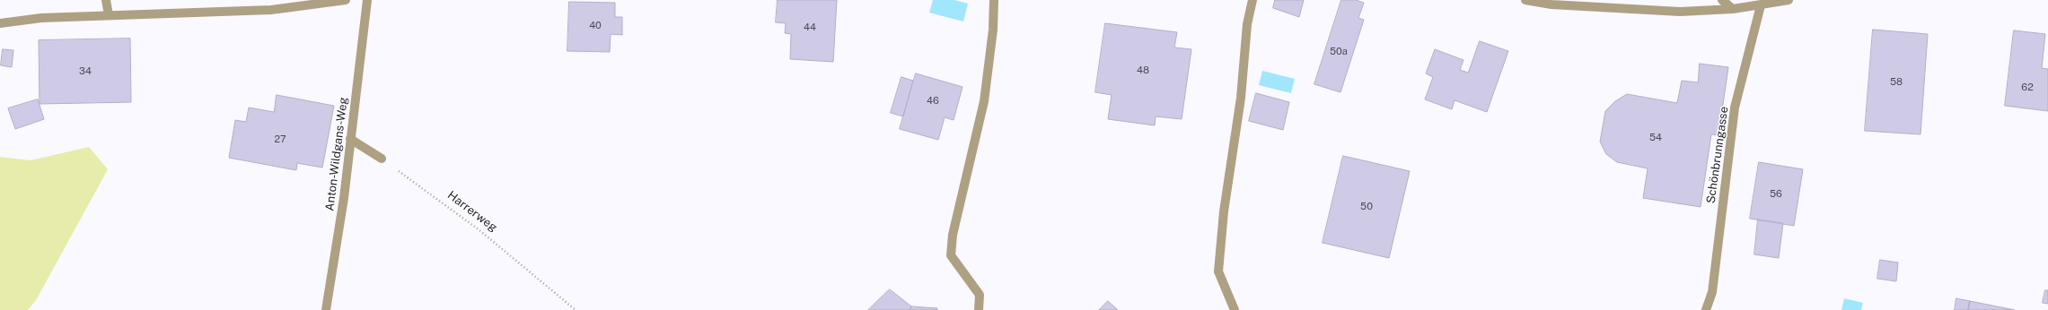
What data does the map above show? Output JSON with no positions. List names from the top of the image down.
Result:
{
  "streets": {
    "street": ["Anton-Wildgans-Weg", "Schönbrunngasse"],
    "path": ["Harrerweg"]
  },
  "house_numbers": [
    "40",
    "44",
    "50a",
    "48",
    "34",
    "58",
    "62",
    "46",
    "54",
    "27",
    "56",
    "50"
  ]
}
